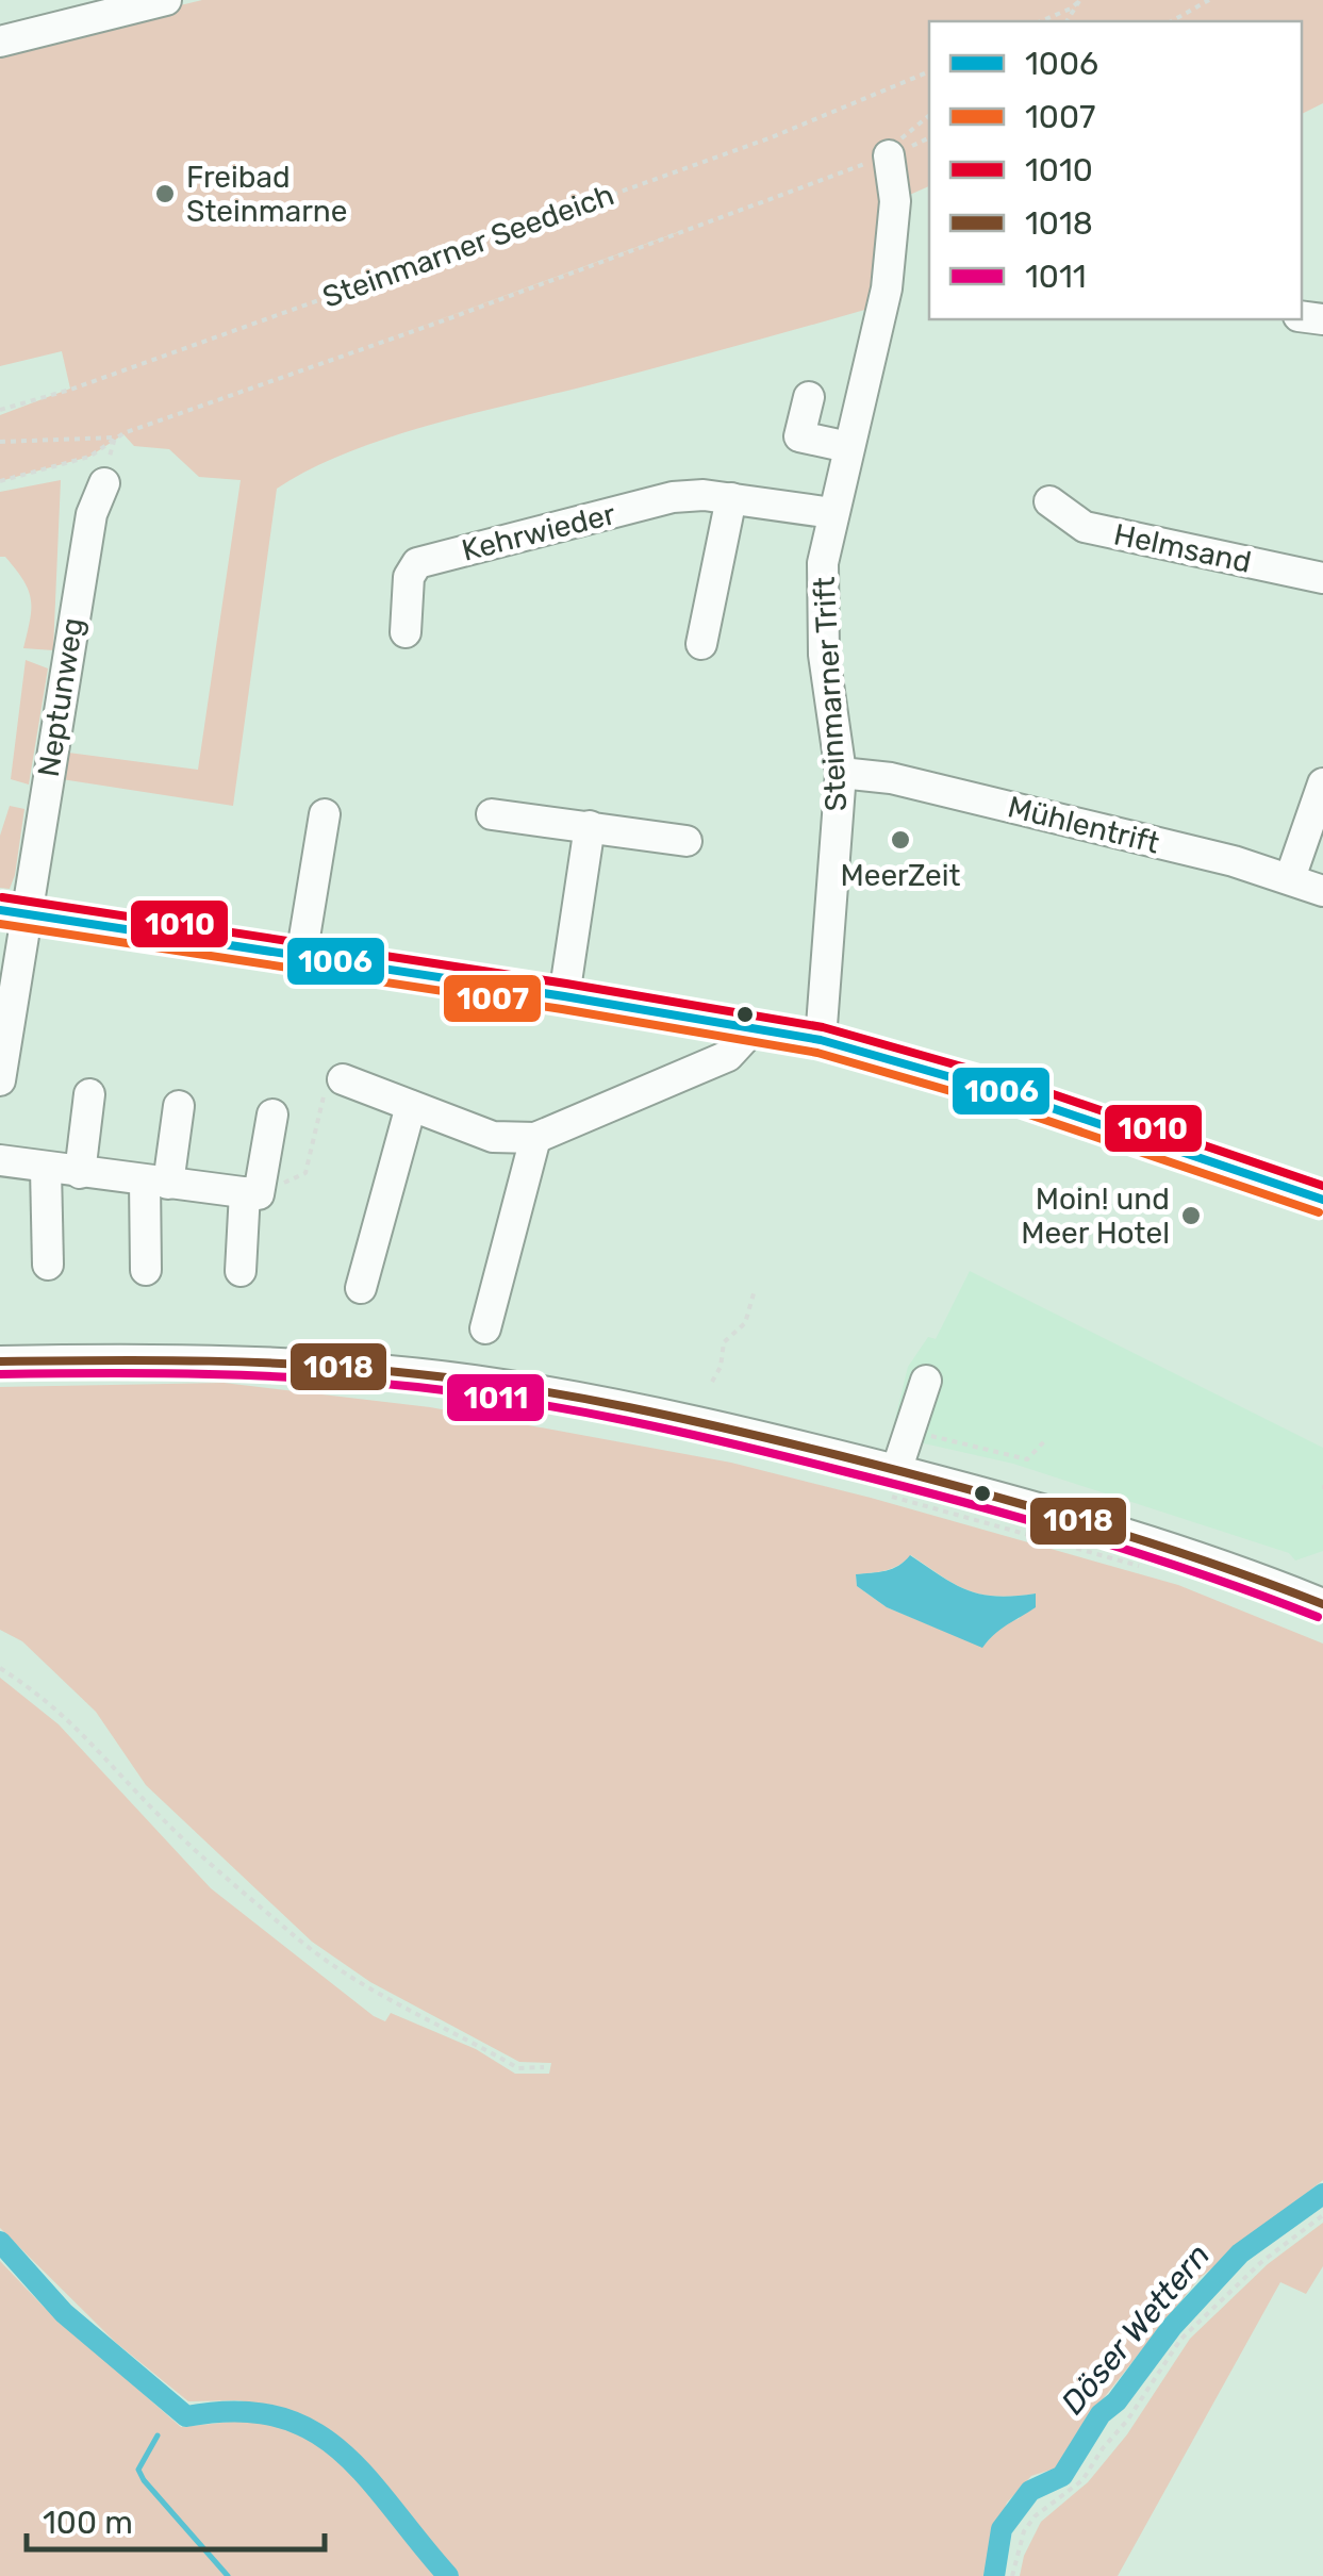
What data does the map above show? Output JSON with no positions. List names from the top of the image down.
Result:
{
  "streets": {
    "street": [
      "Kehrwieder",
      "Helmsand",
      "Steinmarner Trift",
      "Neptunweg",
      "Mühlentrift"
    ],
    "path": ["Steinmarner Seedeich"]
  },
  "crossings": [
    ["Kehrwieder", "Steinmarner Trift"],
    ["Steinmarner Trift", "Mühlentrift"]
  ],
  "water": ["Döser Wettern"],
  "places": ["Freibad Steinmarne", "MeerZeit", "Moin! und Meer Hotel"],
  "lines": [
    "transit line 1010",
    "transit line 1006",
    "transit line 1007",
    "transit line 1018",
    "transit line 1011"
  ],
  "legend": [
    "1006",
    "1007",
    "1010",
    "1018",
    "1011"
  ],
  "scale_bar": "100 m"
}
